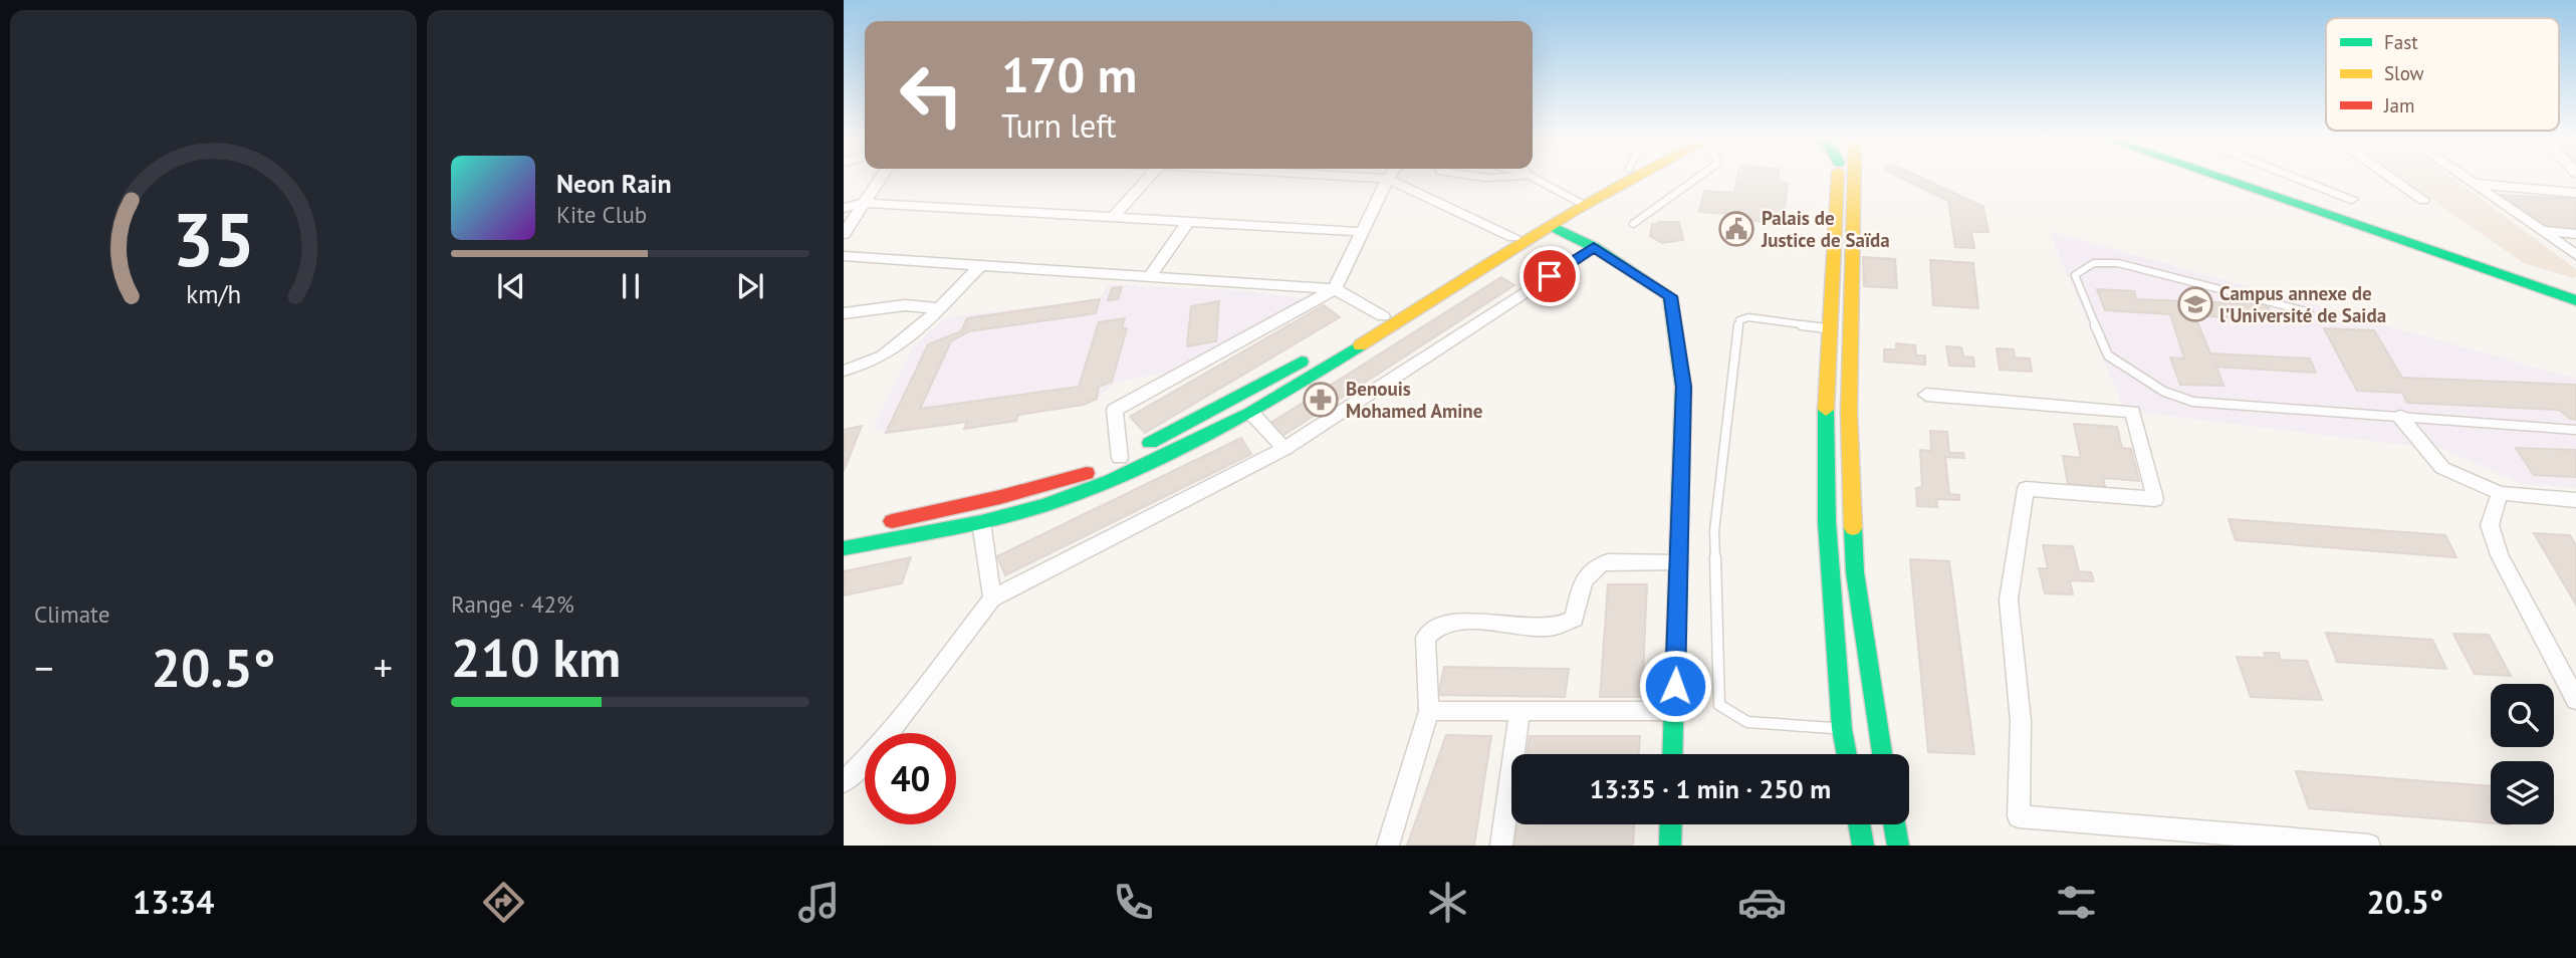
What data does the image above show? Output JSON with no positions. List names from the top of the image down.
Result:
{
  "places": {
    "public building": ["Palais de Justice de Saïda"],
    "school or university": ["Campus annexe de l'Université de Saida"],
    "pharmacy": ["Benouis Mohamed Amine"]
  },
  "legend": ["Fast", "Slow", "Jam"],
  "page": {
    "turn": ["170 m", "Turn left"],
    "song": ["Neon Rain", "Kite Club"],
    "tile": [
      "Climate",
      ["Range · 42%", "210 km"]
    ],
    "heat": ["−", "20.5°", "+"],
    "limit": "40",
    "trip": "13:35 · 1 min · 250 m",
    "tabs": ["13:34", "20.5°"],
    "gauge": ["35", "km/h"]
  }
}
